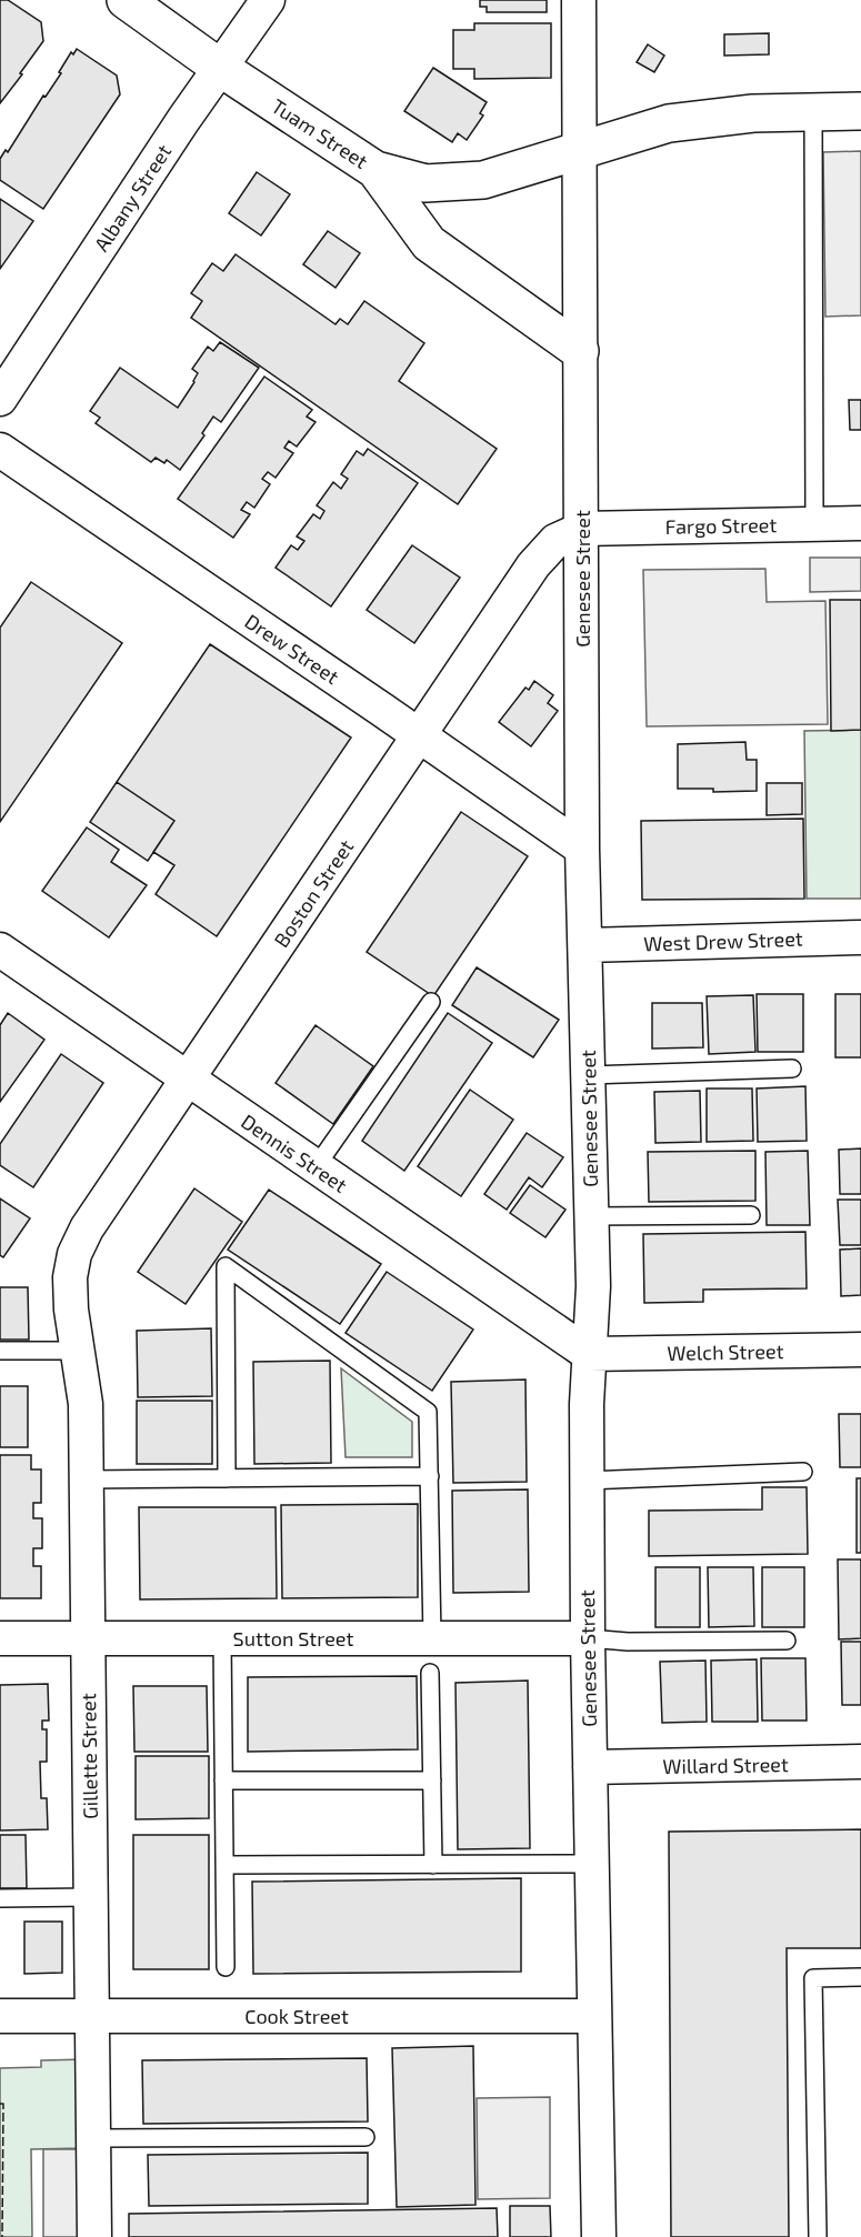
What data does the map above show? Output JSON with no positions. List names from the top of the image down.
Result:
{
  "streets": {
    "street": [
      "Tuam Street",
      "Albany Street",
      "Fargo Street",
      "Genesee Street",
      "Drew Street",
      "Boston Street",
      "West Drew Street",
      "Dennis Street",
      "Welch Street",
      "Sutton Street",
      "Gillette Street",
      "Willard Street",
      "Cook Street"
    ]
  },
  "crossings": [
    ["Tuam Street", "Albany Street"],
    ["Tuam Street", "Genesee Street"],
    ["Fargo Street", "Genesee Street"],
    ["Fargo Street", "Boston Street"],
    ["Genesee Street", "Drew Street"],
    ["Genesee Street", "Boston Street"],
    ["Genesee Street", "West Drew Street"],
    ["Genesee Street", "Dennis Street"],
    ["Genesee Street", "Welch Street"],
    ["Genesee Street", "Sutton Street"],
    ["Genesee Street", "Willard Street"],
    ["Genesee Street", "Cook Street"],
    ["Drew Street", "Boston Street"],
    ["Boston Street", "Dennis Street"],
    ["Boston Street", "Gillette Street"],
    ["Dennis Street", "Welch Street"],
    ["Sutton Street", "Gillette Street"],
    ["Gillette Street", "Cook Street"]
  ]
}
